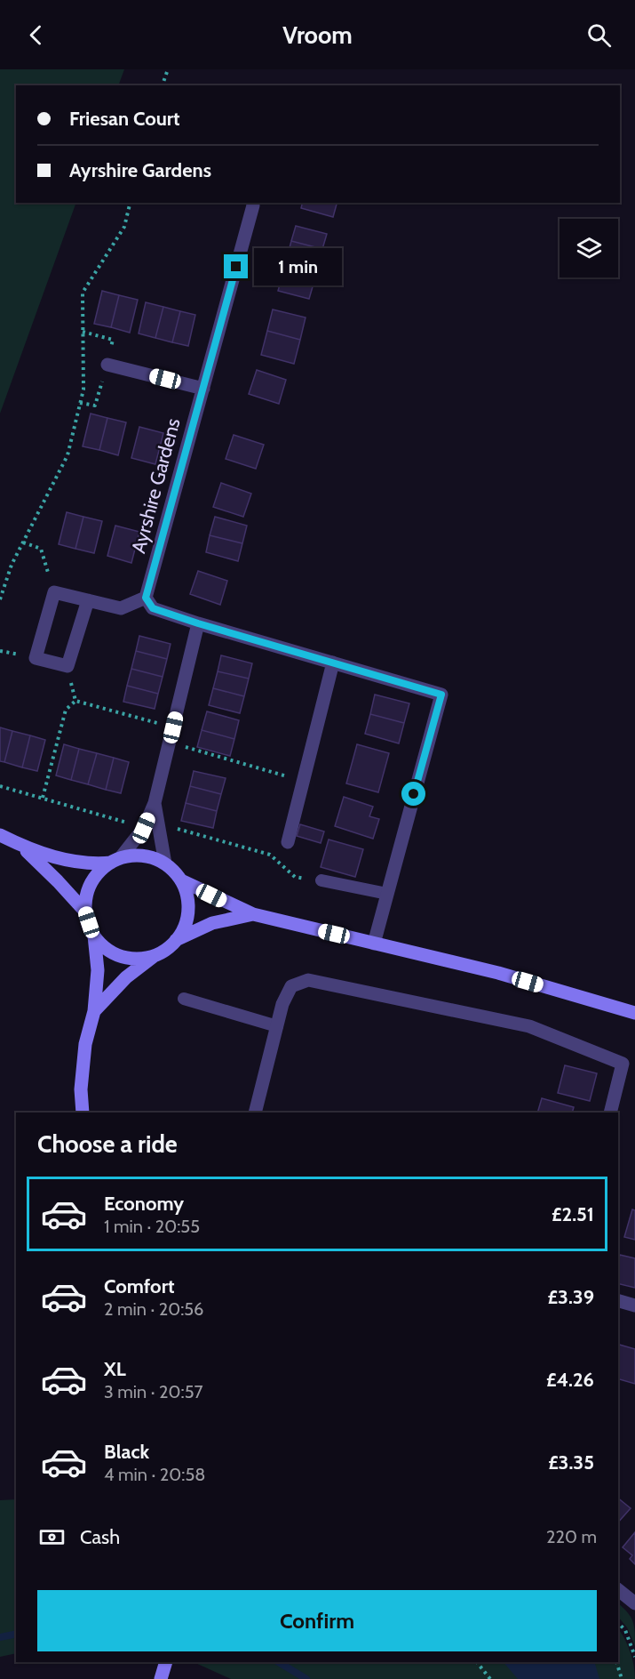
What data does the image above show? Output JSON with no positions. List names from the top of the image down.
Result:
{
  "streets": {
    "street": ["Ayrshire Gardens"]
  },
  "page": {
    "header": "Vroom",
    "banner": ["Friesan Court", "Ayrshire Gardens"],
    "bubble": "1 min",
    "heading": "Choose a ride",
    "list": [
      {
        "name": "Economy",
        "note": "1 min · 20:55",
        "value": "£2.51"
      },
      {
        "name": "Comfort",
        "note": "2 min · 20:56",
        "value": "£3.39"
      },
      {
        "name": "XL",
        "note": "3 min · 20:57",
        "value": "£4.26"
      },
      {
        "name": "Black",
        "note": "4 min · 20:58",
        "value": "£3.35"
      }
    ],
    "pay": ["Cash", "220 m"],
    "buttons": "Confirm"
  }
}
